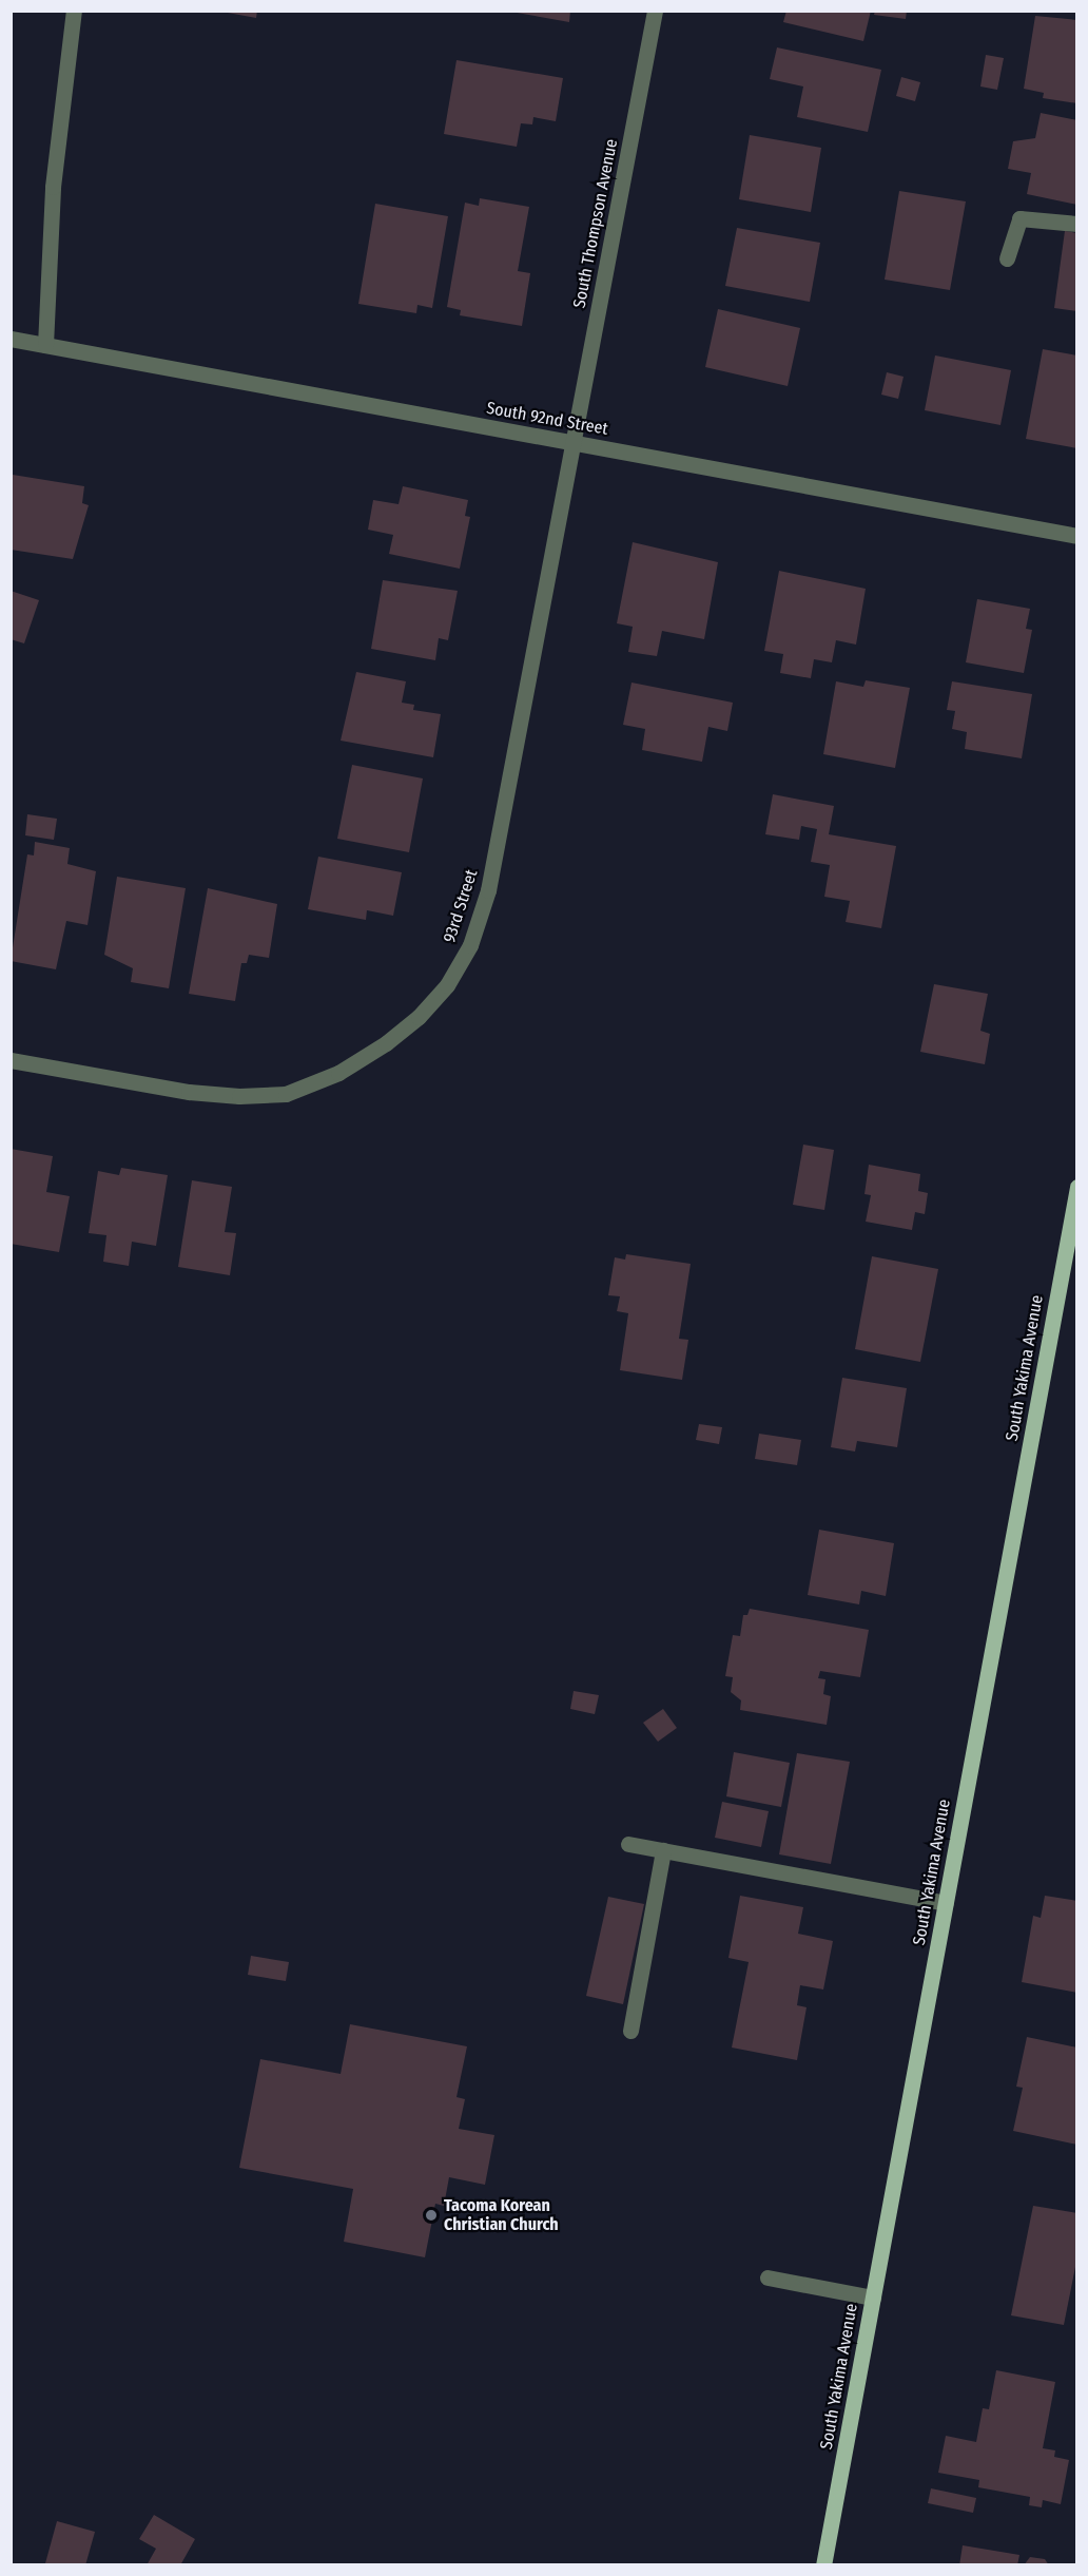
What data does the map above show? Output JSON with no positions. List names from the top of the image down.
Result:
{
  "streets": {
    "main road": ["South Yakima Avenue"],
    "street": ["South Thompson Avenue", "South 92nd Street", "93rd Street"]
  },
  "crossings": [
    ["South Thompson Avenue", "South 92nd Street"],
    ["South Thompson Avenue", "93rd Street"],
    ["South 92nd Street", "93rd Street"]
  ],
  "places": ["Tacoma Korean Christian Church"]
}
